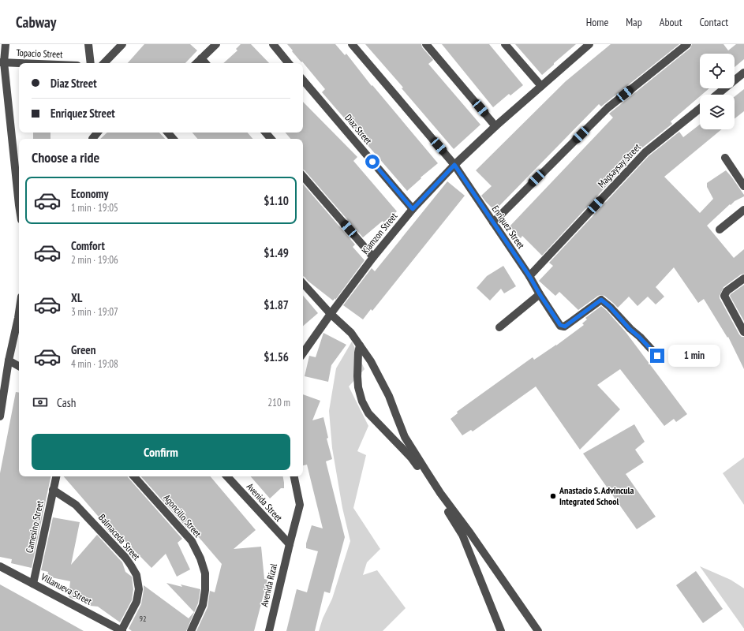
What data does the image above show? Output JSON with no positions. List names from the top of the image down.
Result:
{
  "streets": {
    "street": [
      "Topacio Street",
      "Diaz Street",
      "Magsaysay Street",
      "Enriquez Street",
      "Kiamzon Street",
      "Avenida Street",
      "Agoncillo Street",
      "Camesino Street",
      "Balmaceda Street",
      "Avenida Rizal",
      "Villanueva Street"
    ]
  },
  "crossings": [
    ["Diaz Street", "Kiamzon Street"],
    ["Magsaysay Street", "Enriquez Street"],
    ["Enriquez Street", "Kiamzon Street"],
    ["Avenida Street", "Avenida Rizal"],
    ["Camesino Street", "Balmaceda Street"],
    ["Camesino Street", "Villanueva Street"],
    ["Balmaceda Street", "Villanueva Street"]
  ],
  "places": ["Anastacio S. Advincula Integrated School"],
  "house_numbers": ["92"],
  "page": {
    "header": "Cabway",
    "nav": [
      "Home",
      "Map",
      "About",
      "Contact"
    ],
    "banner": ["Diaz Street", "Enriquez Street"],
    "heading": "Choose a ride",
    "list": [
      {
        "name": "Economy",
        "note": "1 min · 19:05",
        "value": "$1.10"
      },
      {
        "name": "Comfort",
        "note": "2 min · 19:06",
        "value": "$1.49"
      },
      {
        "name": "XL",
        "note": "3 min · 19:07",
        "value": "$1.87"
      },
      {
        "name": "Green",
        "note": "4 min · 19:08",
        "value": "$1.56"
      }
    ],
    "bubble": "1 min",
    "pay": ["Cash", "210 m"],
    "buttons": "Confirm"
  }
}
